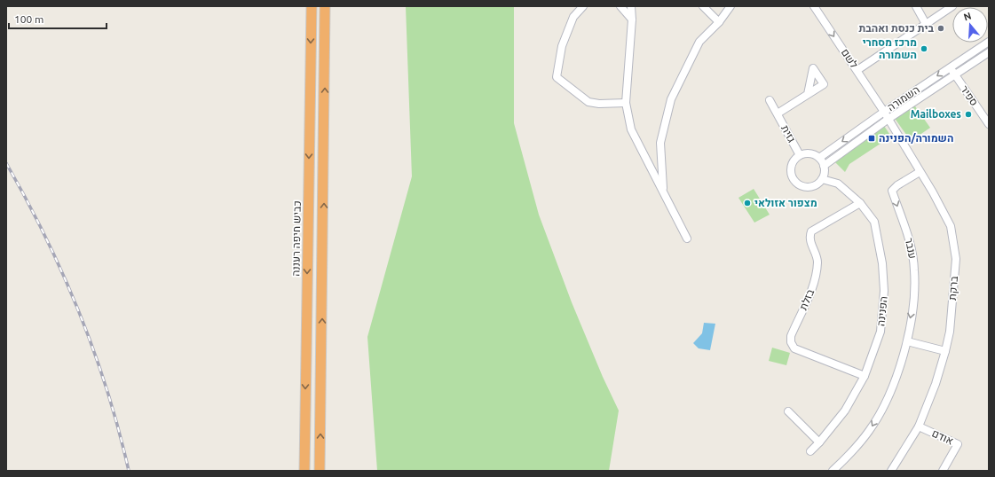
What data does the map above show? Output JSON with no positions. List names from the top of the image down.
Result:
{
  "streets": {
    "highway": ["כביש חיפה רעננה"],
    "street": [
      "לשם",
      "ספיר",
      "השמורה",
      "גזית",
      "ענבר",
      "ברקת",
      "בזלת",
      "הפנינה",
      "אודם"
    ]
  },
  "crossings": [
    ["לשם", "השמורה"],
    ["לשם", "ברקת"],
    ["ספיר", "השמורה"],
    ["השמורה", "גזית"],
    ["השמורה", "ברקת"],
    ["השמורה", "הפנינה"],
    ["גזית", "הפנינה"],
    ["ענבר", "ברקת"],
    ["ברקת", "אודם"],
    ["בזלת", "הפנינה"]
  ],
  "one_way": ["לשם", "ענבר"],
  "places": {
    "other": [
      "בית כנסת ואהבת",
      "מרכז מסחרי השמורה",
      "Mailboxes",
      "מצפור אזולאי"
    ],
    "transit": ["השמורה/הפנינה"]
  },
  "scale_bar": "100 m",
  "north": "top"
}
